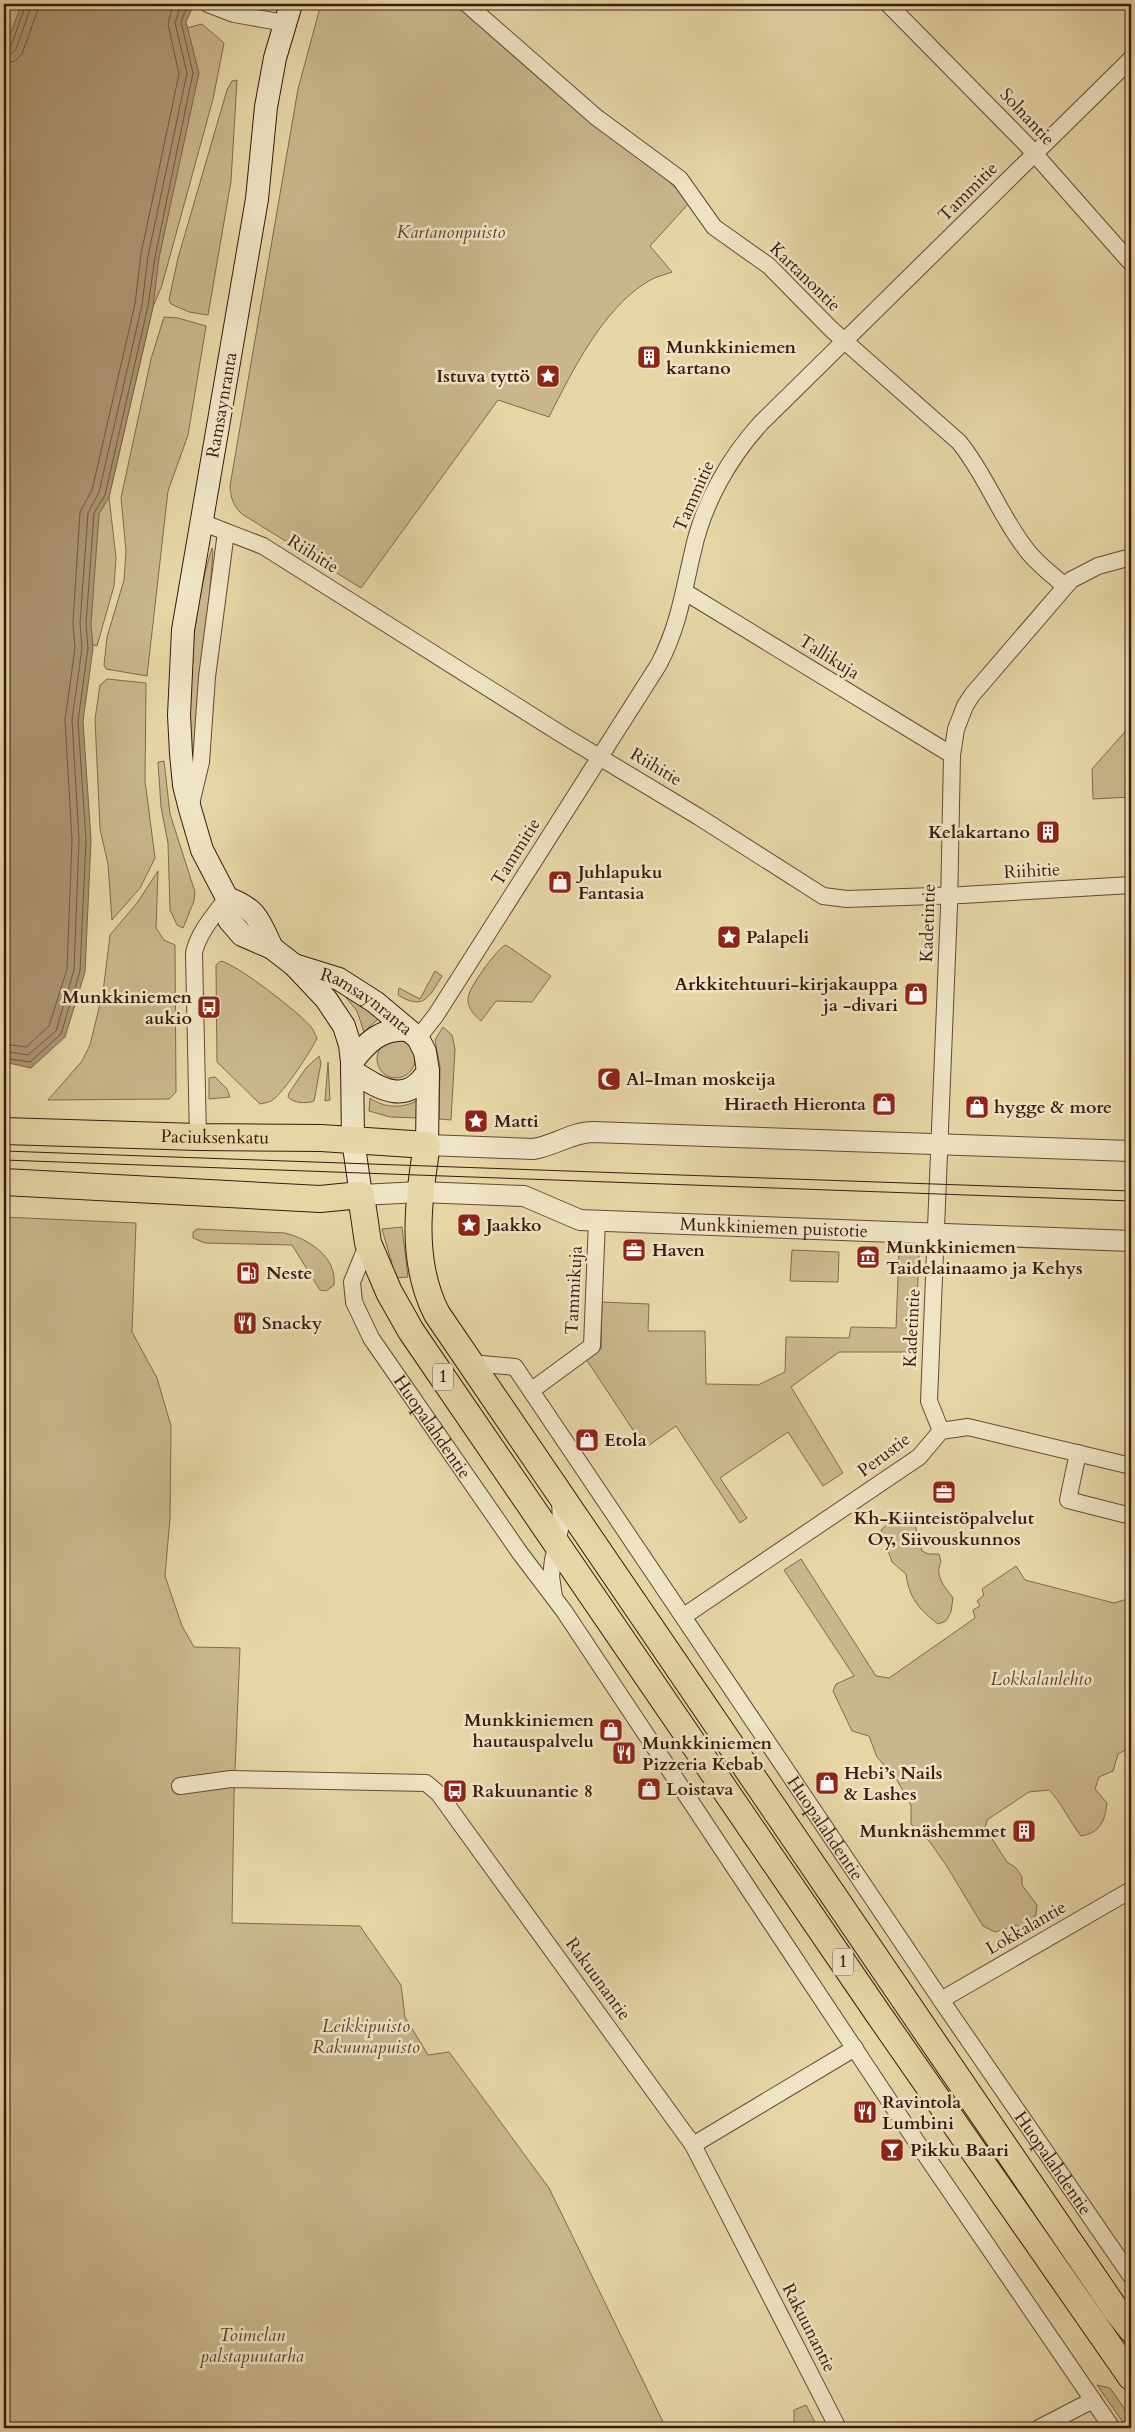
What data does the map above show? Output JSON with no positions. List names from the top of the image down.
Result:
{
  "streets": {
    "main road": [
      "Ramsaynranta",
      "Paciuksenkatu",
      "1",
      "Huopalahdentie"
    ],
    "street": [
      "Solnantie",
      "Tammitie",
      "Kartanontie",
      "Riihitie",
      "Tallikuja",
      "Kadetintie",
      "Munkkiniemen puistotie",
      "Tammikuja",
      "Perustie",
      "Lokkalantie",
      "Rakuunantie"
    ]
  },
  "crossings": [
    ["Solnantie", "Tammitie"],
    ["Tammitie", "Kartanontie"],
    ["Tammitie", "Ramsaynranta"],
    ["Tammitie", "Riihitie"],
    ["Tammitie", "Tallikuja"],
    ["Kartanontie", "Kadetintie"],
    ["Ramsaynranta", "Riihitie"],
    ["Ramsaynranta", "Paciuksenkatu"],
    ["Ramsaynranta", "Huopalahdentie"],
    ["Riihitie", "Kadetintie"],
    ["Tallikuja", "Kadetintie"],
    ["Kadetintie", "Munkkiniemen puistotie"],
    ["Kadetintie", "Perustie"],
    ["Paciuksenkatu", "Huopalahdentie"],
    ["Munkkiniemen puistotie", "Tammikuja"],
    ["Munkkiniemen puistotie", "Huopalahdentie"],
    ["Tammikuja", "Huopalahdentie"],
    ["Huopalahdentie", "Perustie"],
    ["Huopalahdentie", "Lokkalantie"]
  ],
  "parks": [
    "Kartanonpuisto",
    "Lokkalanlehto",
    "Leikkipuisto Rakuunapuisto",
    "Toimelan palstapuutarha"
  ],
  "places": {
    "building": ["Munkkiniemen kartano", "Kelakartano", "Munknäshemmet"],
    "place": [
      "Istuva tyttö",
      "Palapeli",
      "Matti",
      "Jaakko"
    ],
    "shop": [
      "Juhlapuku Fantasia",
      "Arkkitehtuuri-kirjakauppa ja -divari",
      "Hiraeth Hieronta",
      "hygge & more",
      "Etola",
      "Munkkiniemen hautauspalvelu",
      "Hebi’s Nails & Lashes",
      "Loistava"
    ],
    "bus stop": ["Munkkiniemen aukio", "Rakuunantie 8"],
    "mosque": ["Al-Iman moskeija"],
    "office": ["Haven", "Kh-Kiinteistöpalvelut Oy, Siivouskunnos"],
    "museum": ["Munkkiniemen Taidelainaamo ja Kehys"],
    "fuel station": ["Neste"],
    "restaurant": ["Snacky", "Munkkiniemen Pizzeria Kebab", "Ravintola Lumbini"],
    "bar": ["Pikku Baari"]
  }
}
